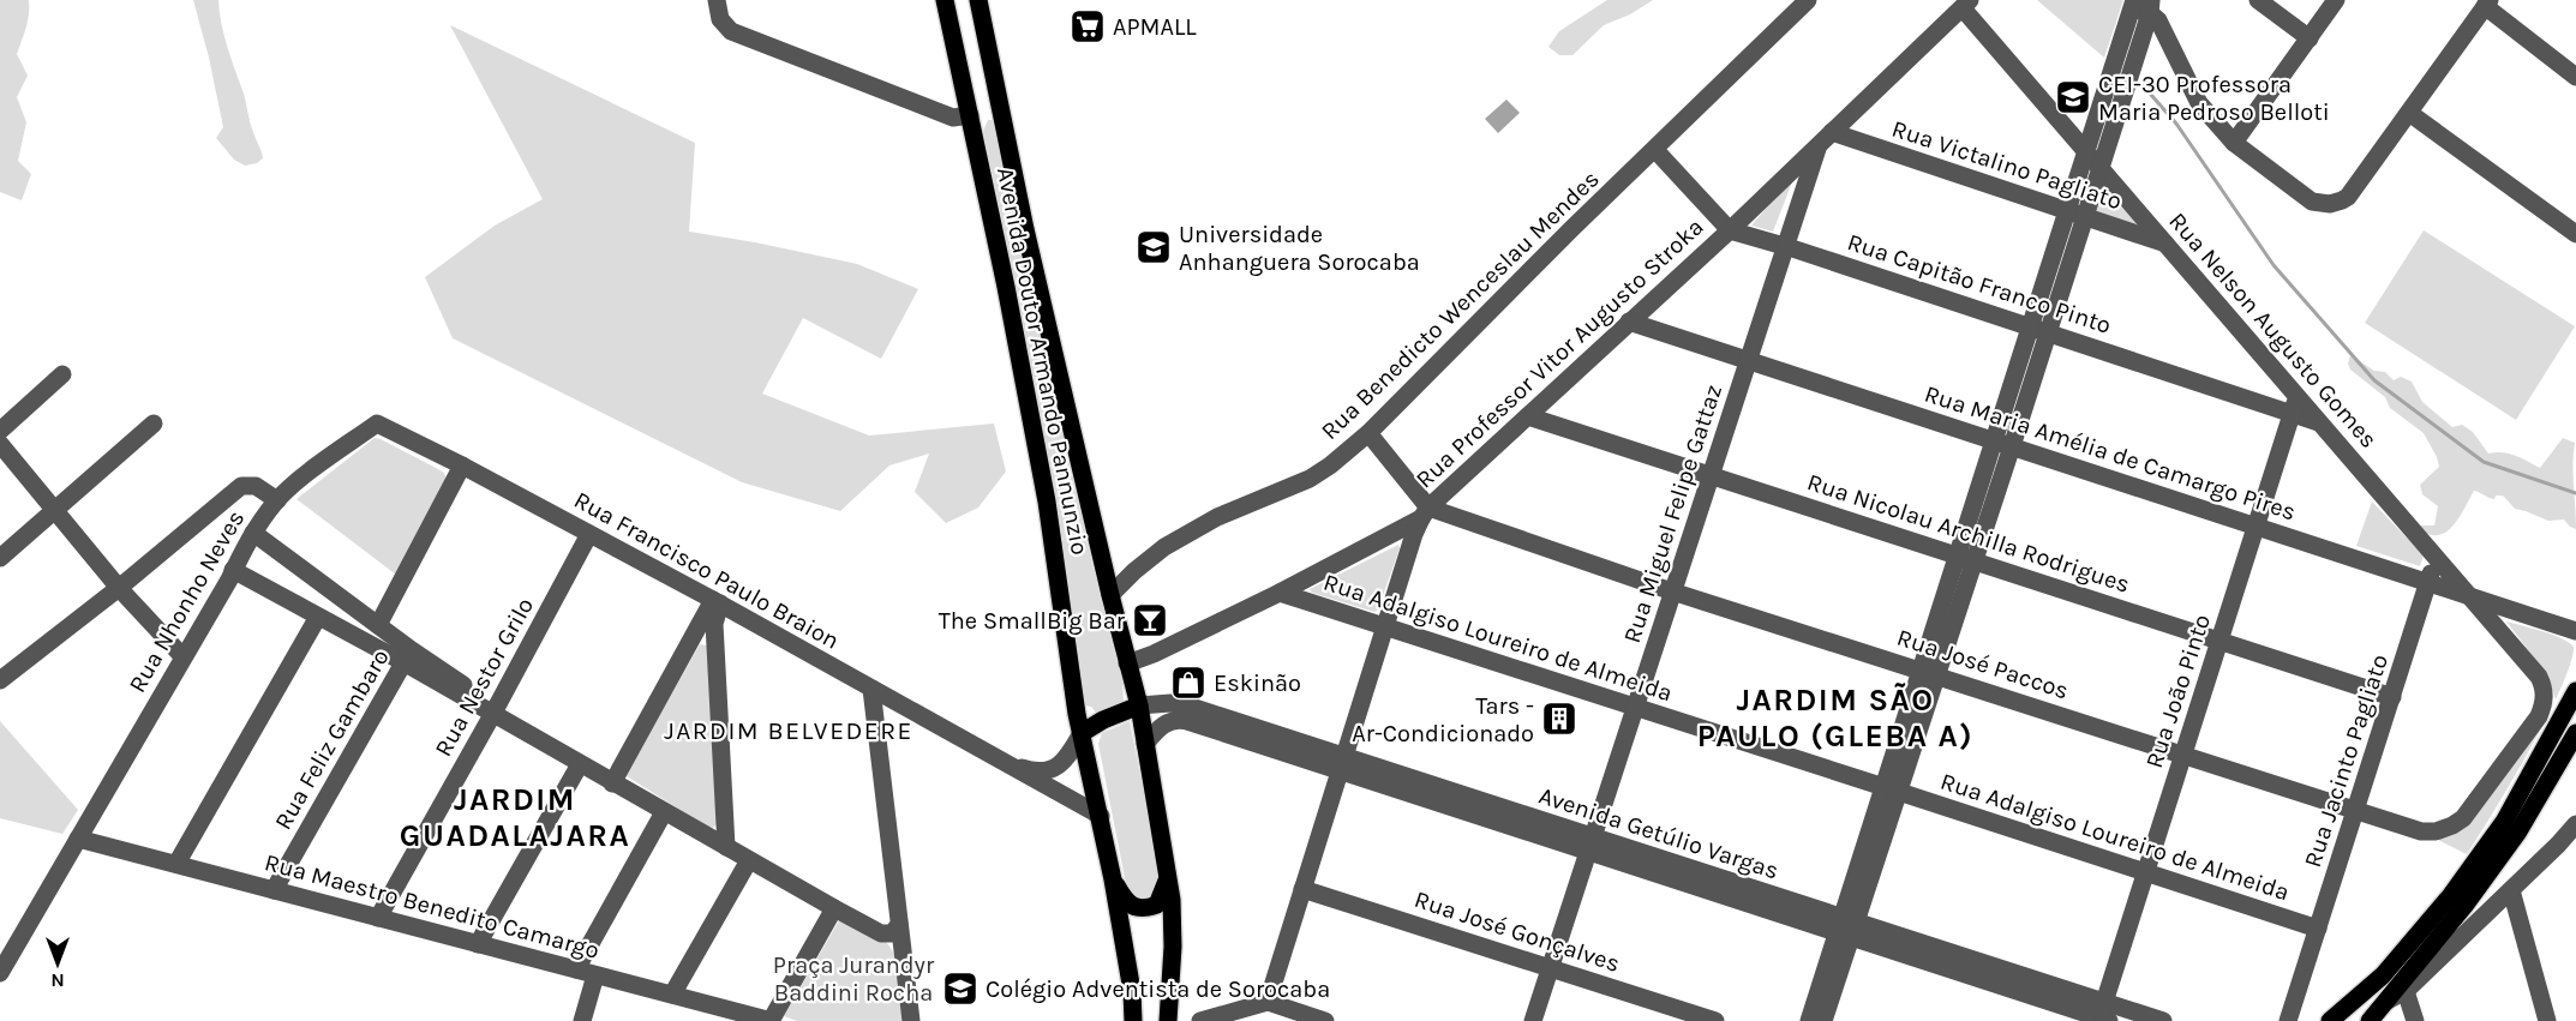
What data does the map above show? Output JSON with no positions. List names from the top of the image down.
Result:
{
  "streets": {
    "main road": ["Avenida Doutor Armando Pannunzio"],
    "street": [
      "Rua Victalino Pagliato",
      "Rua Capitão Franco Pinto",
      "Rua Benedicto Wenceslau Mendes",
      "Rua Nelson Augusto Gomes",
      "Rua Professor Vitor Augusto Stroka",
      "Rua Maria Amélia de Camargo Pires",
      "Rua Miguel Felipe Gattaz",
      "Rua Nicolau Archilla Rodrigues",
      "Rua Francisco Paulo Braion",
      "Rua Nhonho Neves",
      "Rua Adalgiso Loureiro de Almeida",
      "Rua José Paccos",
      "Rua Nestor Grilo",
      "Rua João Pinto",
      "Rua Feliz Gambaro",
      "Rua Jacinto Pagliato",
      "Avenida Getúlio Vargas",
      "Rua Maestro Benedito Camargo",
      "Rua José Gonçalves"
    ]
  },
  "crossings": [
    ["Rua Victalino Pagliato", "Rua Nelson Augusto Gomes"],
    ["Rua Victalino Pagliato", "Rua Professor Vitor Augusto Stroka"],
    ["Rua Victalino Pagliato", "Rua Miguel Felipe Gattaz"],
    ["Rua Capitão Franco Pinto", "Rua Nelson Augusto Gomes"],
    ["Rua Capitão Franco Pinto", "Rua Professor Vitor Augusto Stroka"],
    ["Rua Capitão Franco Pinto", "Rua Miguel Felipe Gattaz"],
    ["Rua Capitão Franco Pinto", "Rua João Pinto"],
    ["Rua Benedicto Wenceslau Mendes", "Avenida Doutor Armando Pannunzio"],
    ["Rua Nelson Augusto Gomes", "Rua Professor Vitor Augusto Stroka"],
    ["Rua Nelson Augusto Gomes", "Rua Maria Amélia de Camargo Pires"],
    ["Rua Nelson Augusto Gomes", "Rua José Paccos"],
    ["Rua Nelson Augusto Gomes", "Rua João Pinto"],
    ["Rua Nelson Augusto Gomes", "Rua Jacinto Pagliato"],
    ["Rua Professor Vitor Augusto Stroka", "Avenida Doutor Armando Pannunzio"],
    ["Rua Professor Vitor Augusto Stroka", "Rua Maria Amélia de Camargo Pires"],
    ["Rua Professor Vitor Augusto Stroka", "Rua Miguel Felipe Gattaz"],
    ["Rua Professor Vitor Augusto Stroka", "Rua Nicolau Archilla Rodrigues"],
    ["Rua Professor Vitor Augusto Stroka", "Rua Adalgiso Loureiro de Almeida"],
    ["Rua Professor Vitor Augusto Stroka", "Rua José Paccos"],
    ["Avenida Doutor Armando Pannunzio", "Rua Francisco Paulo Braion"],
    ["Avenida Doutor Armando Pannunzio", "Avenida Getúlio Vargas"],
    ["Rua Maria Amélia de Camargo Pires", "Rua Miguel Felipe Gattaz"],
    ["Rua Maria Amélia de Camargo Pires", "Rua João Pinto"],
    ["Rua Maria Amélia de Camargo Pires", "Rua Jacinto Pagliato"],
    ["Rua Miguel Felipe Gattaz", "Rua Nicolau Archilla Rodrigues"],
    ["Rua Miguel Felipe Gattaz", "Rua Adalgiso Loureiro de Almeida"],
    ["Rua Miguel Felipe Gattaz", "Rua José Paccos"],
    ["Rua Miguel Felipe Gattaz", "Avenida Getúlio Vargas"],
    ["Rua Miguel Felipe Gattaz", "Rua José Gonçalves"],
    ["Rua Nicolau Archilla Rodrigues", "Rua João Pinto"],
    ["Rua Nicolau Archilla Rodrigues", "Rua Jacinto Pagliato"],
    ["Rua Francisco Paulo Braion", "Rua Nhonho Neves"],
    ["Rua Francisco Paulo Braion", "Rua Nestor Grilo"],
    ["Rua Nhonho Neves", "Rua Maestro Benedito Camargo"],
    ["Rua Adalgiso Loureiro de Almeida", "Rua João Pinto"],
    ["Rua Adalgiso Loureiro de Almeida", "Rua Jacinto Pagliato"],
    ["Rua José Paccos", "Rua João Pinto"],
    ["Rua José Paccos", "Rua Jacinto Pagliato"],
    ["Rua Nestor Grilo", "Rua Maestro Benedito Camargo"],
    ["Rua João Pinto", "Avenida Getúlio Vargas"],
    ["Rua Feliz Gambaro", "Rua Maestro Benedito Camargo"]
  ],
  "districts": ["JARDIM SÃO PAULO (GLEBA A)", "JARDIM BELVEDERE", "JARDIM GUADALAJARA"],
  "parks": ["Praça Jurandyr Baddini Rocha"],
  "places": {
    "supermarket": ["APMALL"],
    "school or university": ["CEI-30 Professora Maria Pedroso Belloti", "Universidade Anhanguera Sorocaba", "Colégio Adventista de Sorocaba"],
    "bar": ["The SmallBig Bar"],
    "shop": ["Eskinão"],
    "building": ["Tars - Ar-Condicionado"]
  },
  "north": "bottom"
}
